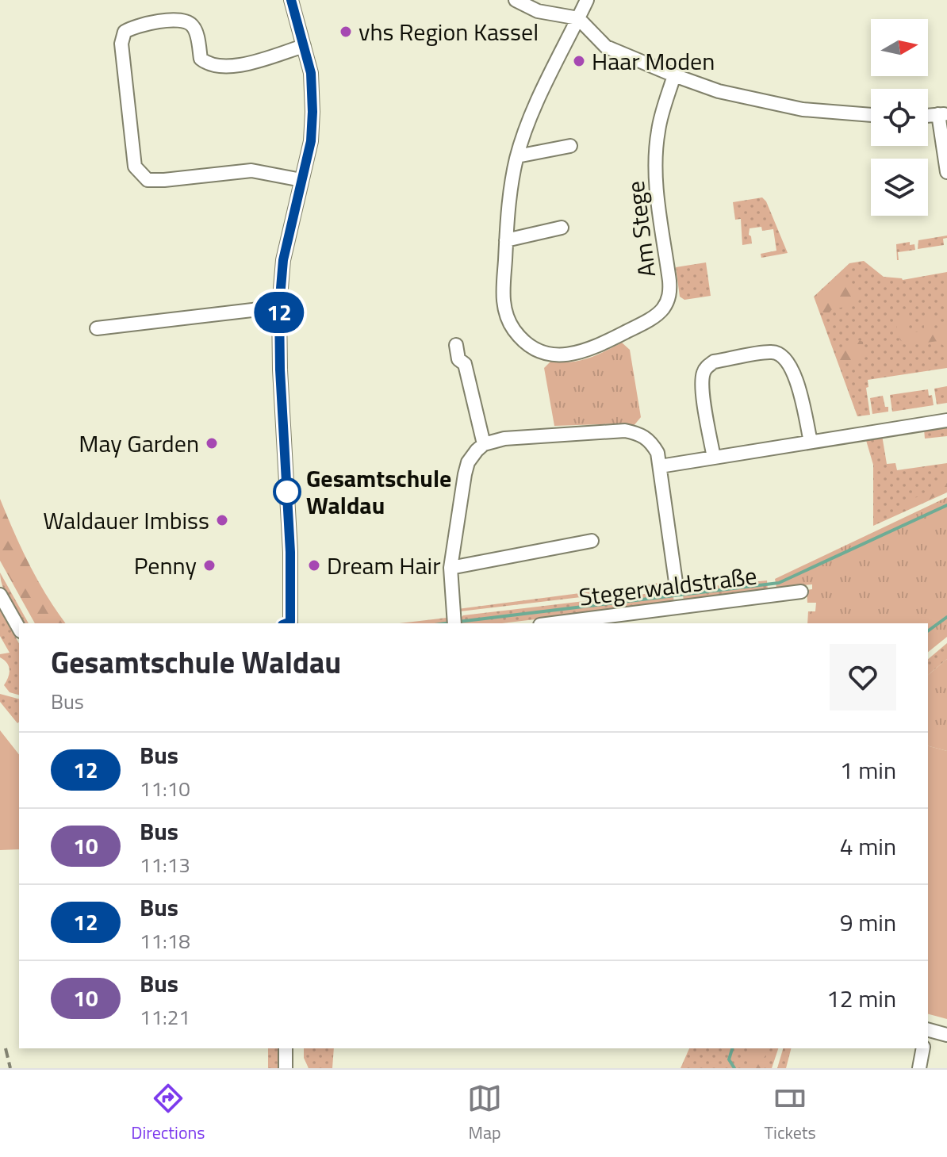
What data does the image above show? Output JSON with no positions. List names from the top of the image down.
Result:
{
  "streets": {
    "street": ["Am Stege", "Stegerwaldstraße"]
  },
  "places": [
    "vhs Region Kassel",
    "Haar Moden",
    "May Garden",
    "Gesamtschule Waldau",
    "Waldauer Imbiss",
    "Penny",
    "Dream Hair"
  ],
  "lines": ["bus line 12"],
  "north": "right",
  "page": {
    "on_map": "12",
    "heading": ["Gesamtschule Waldau", "Bus"],
    "list": [
      {
        "mark": "12",
        "name": "Bus",
        "note": "11:10",
        "value": "1 min"
      },
      {
        "mark": "10",
        "name": "Bus",
        "note": "11:13",
        "value": "4 min"
      },
      {
        "mark": "12",
        "name": "Bus",
        "note": "11:18",
        "value": "9 min"
      },
      {
        "mark": "10",
        "name": "Bus",
        "note": "11:21",
        "value": "12 min"
      }
    ],
    "tabs": ["Directions", "Map", "Tickets"]
  }
}
